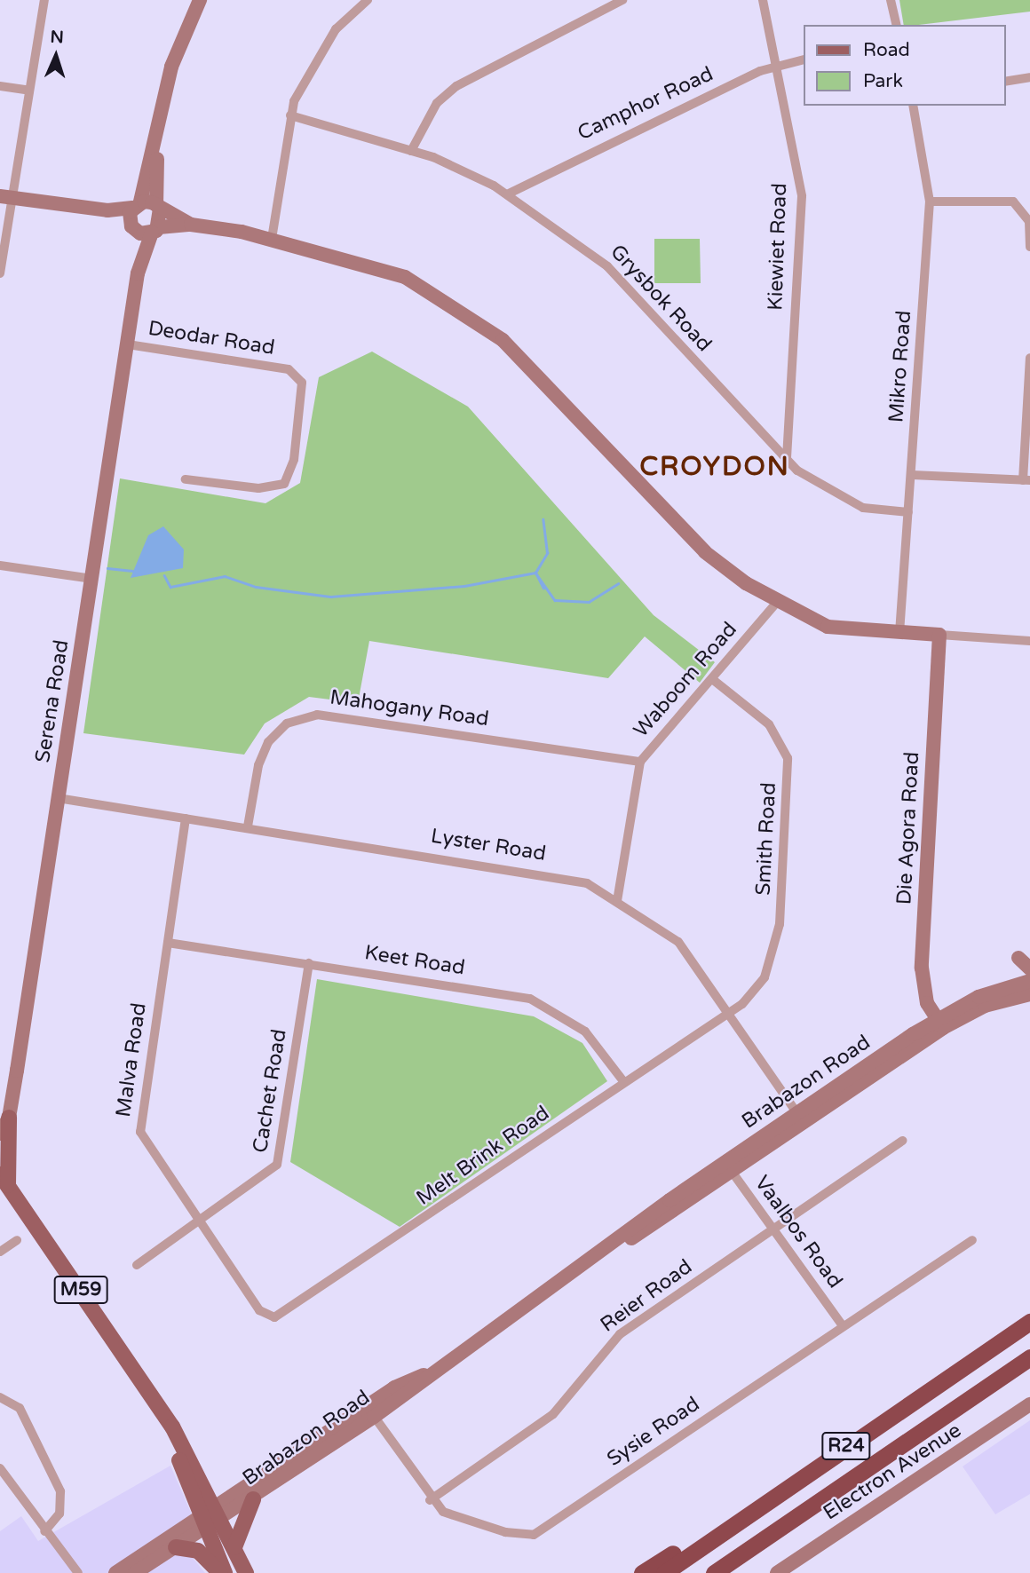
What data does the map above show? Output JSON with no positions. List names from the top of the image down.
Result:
{
  "streets": {
    "highway": ["R24"],
    "main road": [
      "Serena Road",
      "Die Agora Road",
      "Brabazon Road",
      "M59",
      "Electron Avenue"
    ],
    "street": [
      "Camphor Road",
      "Kiewiet Road",
      "Grysbok Road",
      "Deodar Road",
      "Mikro Road",
      "Waboom Road",
      "Mahogany Road",
      "Smith Road",
      "Lyster Road",
      "Keet Road",
      "Malva Road",
      "Cachet Road",
      "Melt Brink Road",
      "Vaalbos Road",
      "Reier Road",
      "Sysie Road"
    ]
  },
  "crossings": [
    ["Camphor Road", "Kiewiet Road"],
    ["Camphor Road", "Grysbok Road"],
    ["Kiewiet Road", "Grysbok Road"],
    ["Grysbok Road", "Mikro Road"],
    ["Deodar Road", "Serena Road"],
    ["Waboom Road", "Mahogany Road"],
    ["Waboom Road", "Smith Road"],
    ["Waboom Road", "Lyster Road"],
    ["Serena Road", "Lyster Road"],
    ["Mahogany Road", "Lyster Road"],
    ["Die Agora Road", "Brabazon Road"],
    ["Smith Road", "Lyster Road"],
    ["Smith Road", "Melt Brink Road"],
    ["Lyster Road", "Malva Road"],
    ["Lyster Road", "Brabazon Road"],
    ["Lyster Road", "Melt Brink Road"],
    ["Keet Road", "Malva Road"],
    ["Keet Road", "Cachet Road"],
    ["Keet Road", "Melt Brink Road"],
    ["Malva Road", "Cachet Road"],
    ["Malva Road", "Melt Brink Road"],
    ["Brabazon Road", "Vaalbos Road"],
    ["Brabazon Road", "M59"],
    ["Brabazon Road", "Sysie Road"],
    ["Vaalbos Road", "Reier Road"],
    ["Vaalbos Road", "Sysie Road"],
    ["Reier Road", "Sysie Road"]
  ],
  "districts": ["CROYDON"],
  "legend": ["Road", "Park"],
  "north": "top"
}
